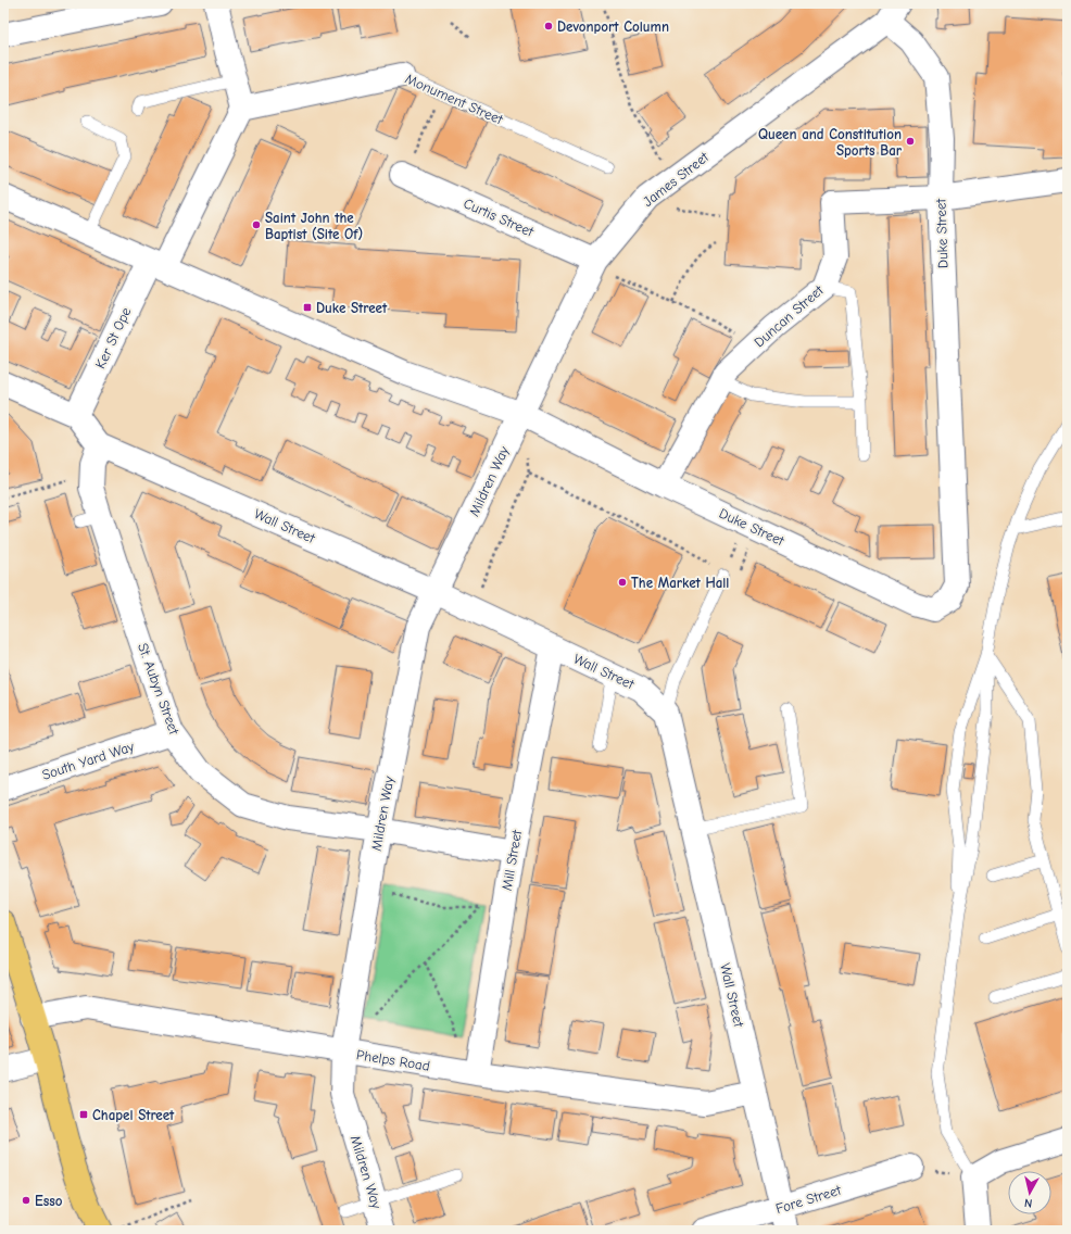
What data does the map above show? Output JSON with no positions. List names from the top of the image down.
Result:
{
  "streets": {
    "street": [
      "Monument Street",
      "James Street",
      "Curtis Street",
      "Duke Street",
      "Duncan Street",
      "Ker St Ope",
      "Mildren Way",
      "Wall Street",
      "St. Aubyn Street",
      "South Yard Way",
      "Mill Street",
      "Phelps Road",
      "Fore Street"
    ]
  },
  "crossings": [
    ["James Street", "Curtis Street"],
    ["James Street", "Duke Street"],
    ["James Street", "Mildren Way"],
    ["Duke Street", "Duncan Street"],
    ["Duke Street", "Ker St Ope"],
    ["Duke Street", "Mildren Way"],
    ["Mildren Way", "Wall Street"],
    ["Mildren Way", "St. Aubyn Street"],
    ["Mildren Way", "Phelps Road"],
    ["Wall Street", "St. Aubyn Street"],
    ["Wall Street", "Mill Street"],
    ["Wall Street", "Phelps Road"],
    ["Wall Street", "Fore Street"],
    ["St. Aubyn Street", "South Yard Way"],
    ["St. Aubyn Street", "Mill Street"],
    ["Mill Street", "Phelps Road"]
  ],
  "places": {
    "other": [
      "Devonport Column",
      "Queen and Constitution Sports Bar",
      "Saint John the Baptist (Site Of)",
      "The Market Hall",
      "Esso"
    ],
    "transit": ["Duke Street", "Chapel Street"]
  },
  "north": "bottom"
}
